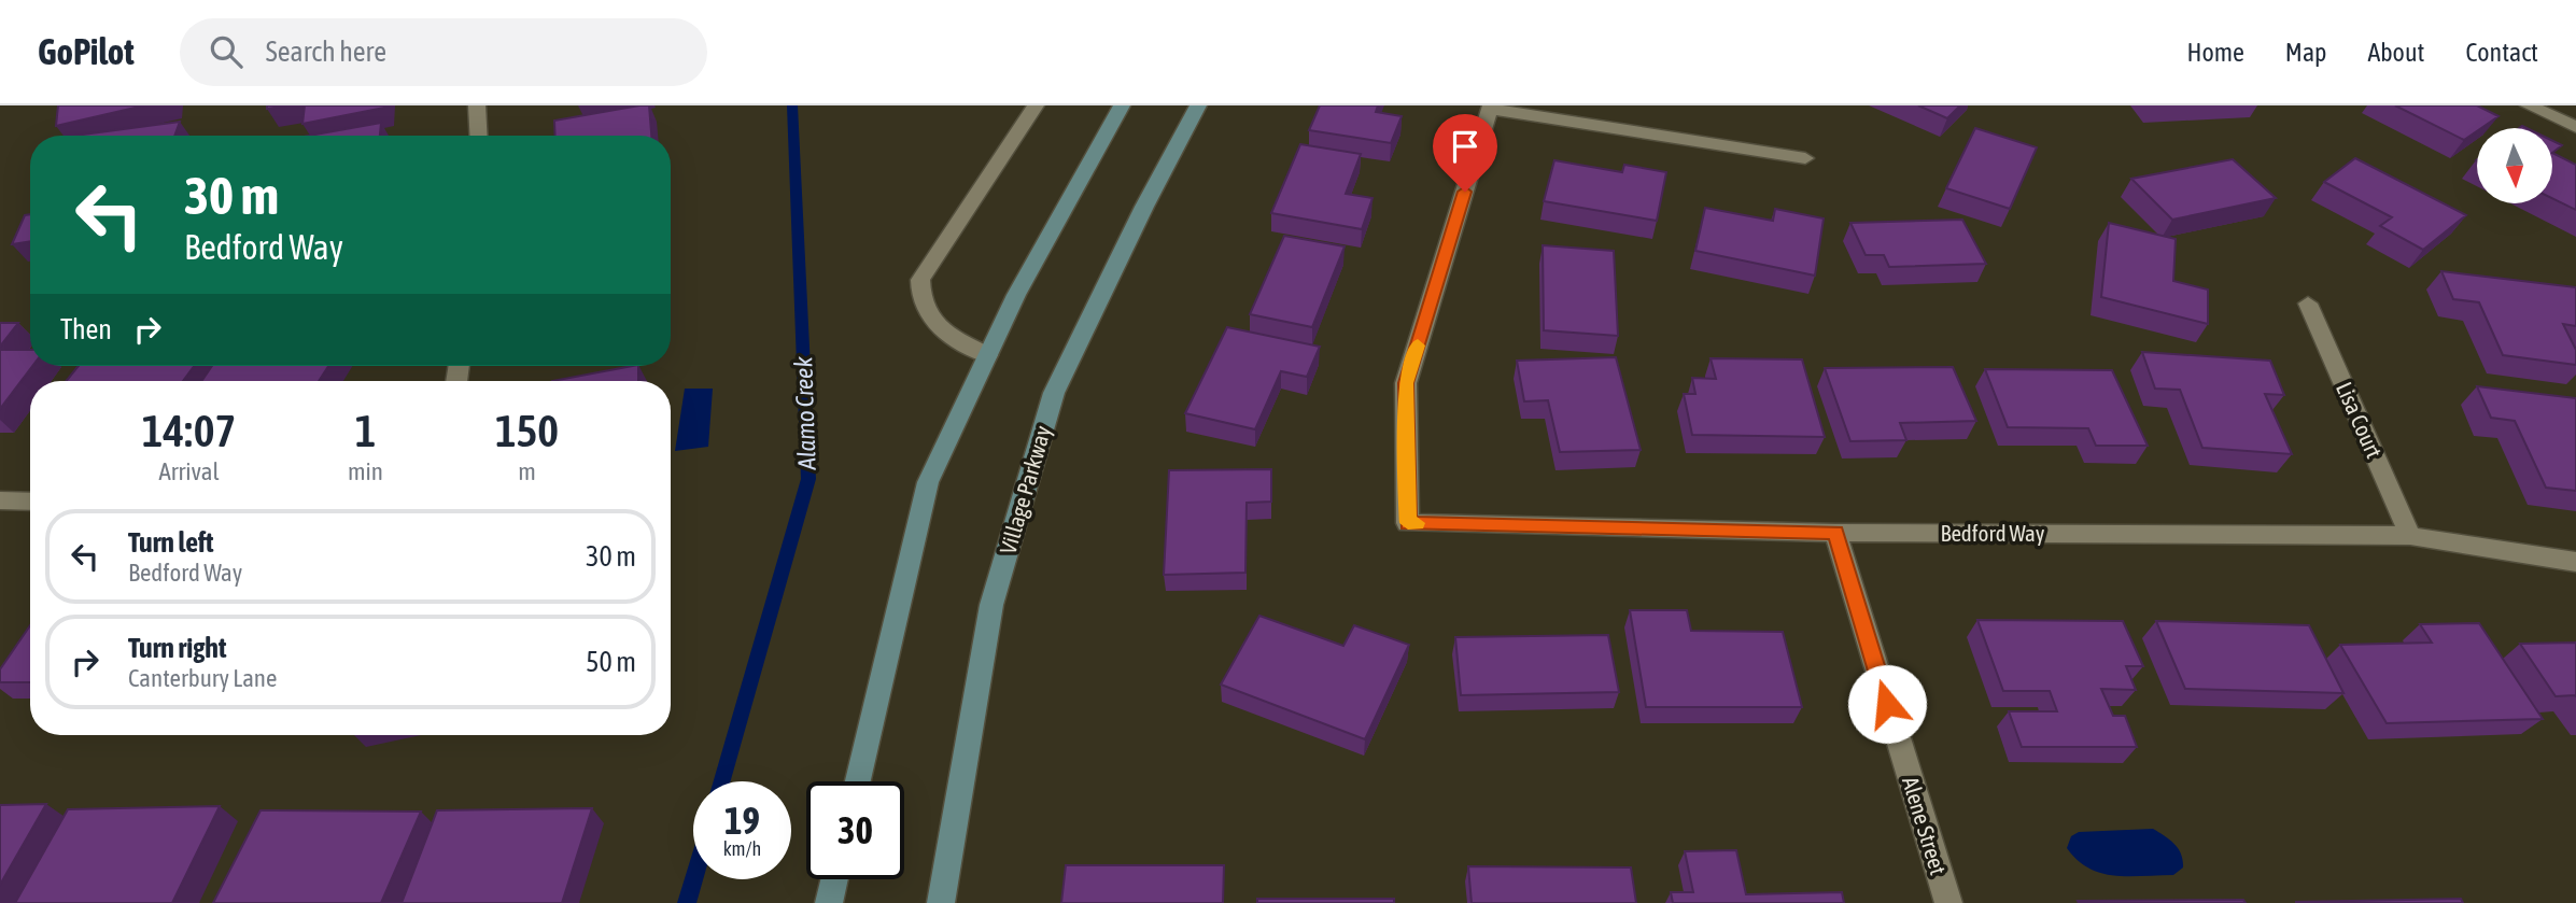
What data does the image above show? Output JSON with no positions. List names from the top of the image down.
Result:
{
  "streets": {
    "street": [
      "Lisa Court",
      "Village Parkway",
      "Bedford Way",
      "Alene Street"
    ]
  },
  "crossings": [
    ["Lisa Court", "Bedford Way"],
    ["Bedford Way", "Alene Street"]
  ],
  "water": ["Alamo Creek"],
  "north": "bottom",
  "page": {
    "header": "GoPilot",
    "search": "Search here",
    "nav": [
      "Home",
      "Map",
      "About",
      "Contact"
    ],
    "turn": ["30 m", "Bedford Way"],
    "then": "Then",
    "eta": [
      "14:07",
      "Arrival",
      "1",
      "min",
      "150",
      "m"
    ],
    "list": [
      {
        "name": "Turn left",
        "note": "Bedford Way",
        "value": "30 m"
      },
      {
        "name": "Turn right",
        "note": "Canterbury Lane",
        "value": "50 m"
      }
    ],
    "speed": "19 km/h",
    "limit": "30"
  }
}
